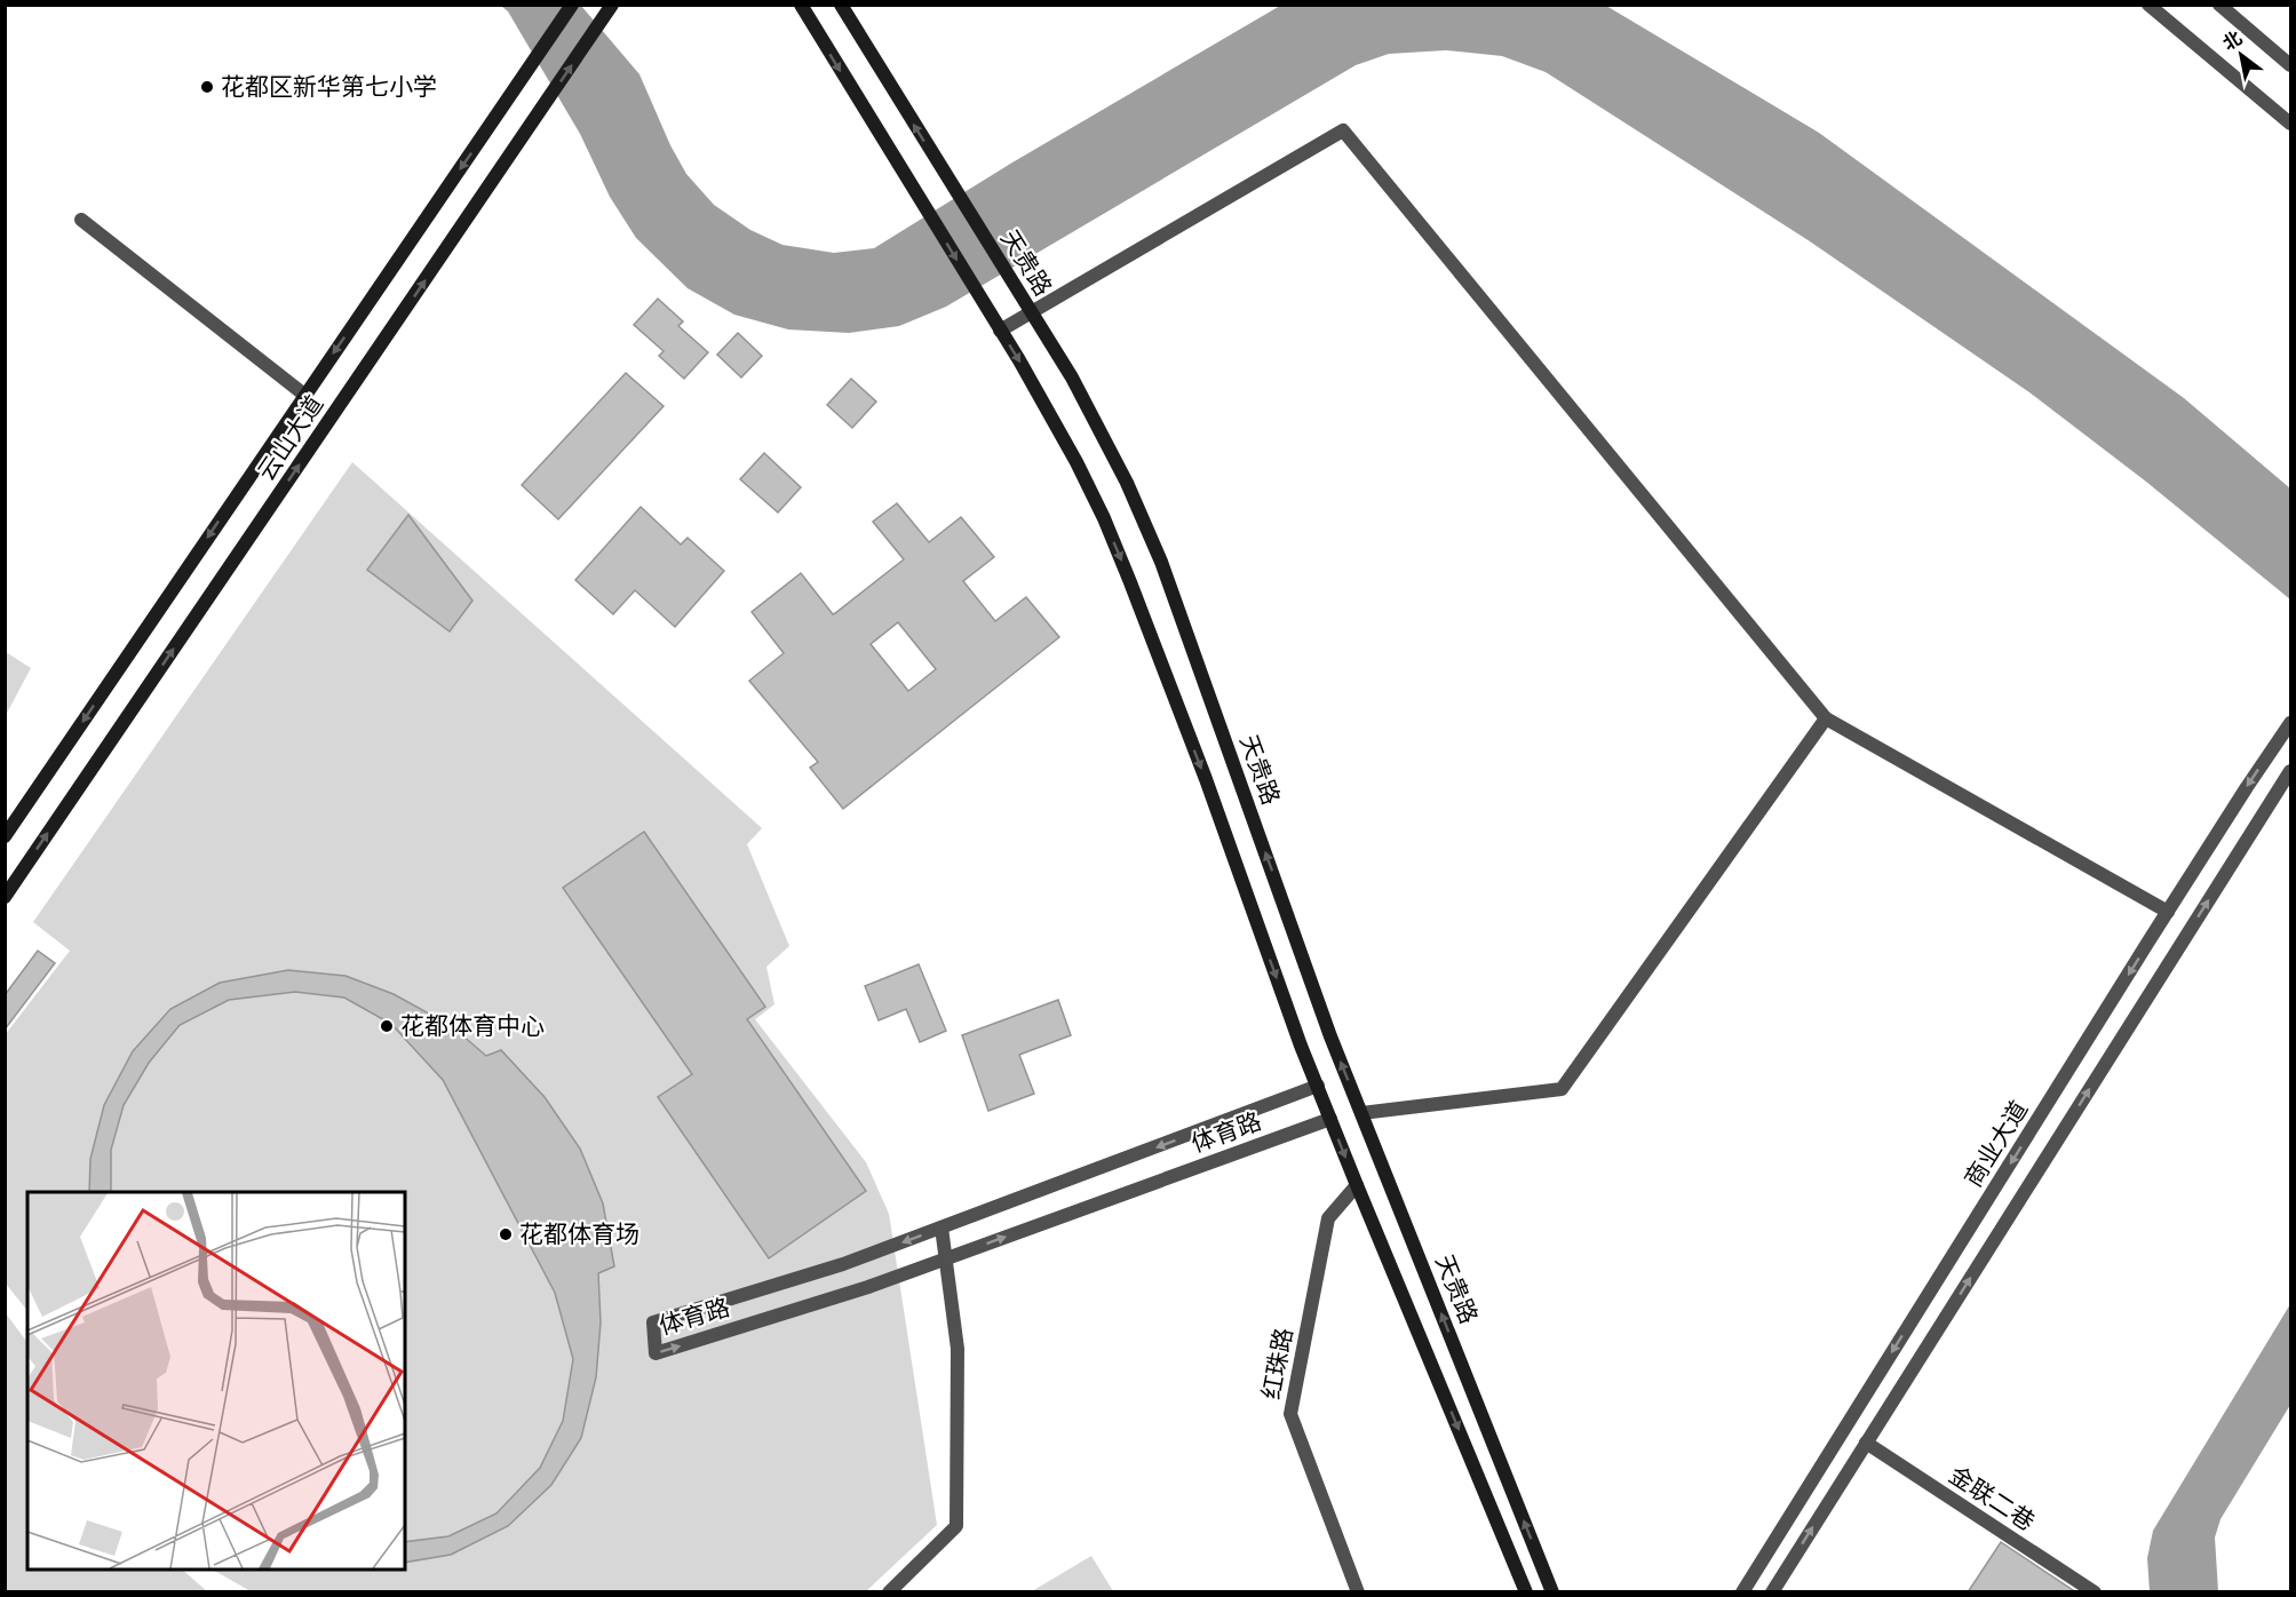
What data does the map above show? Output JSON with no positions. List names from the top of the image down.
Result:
{
  "streets": {
    "main road": ["天贵路", "云山大道"],
    "street": [
      "体育路",
      "商业大道",
      "红珠路",
      "金联二巷"
    ]
  },
  "crossings": [
    ["商业大道", "金联二巷"]
  ],
  "places": ["花都区新华第七小学", "花都体育中心", "花都体育场"],
  "north": "top left"
}
